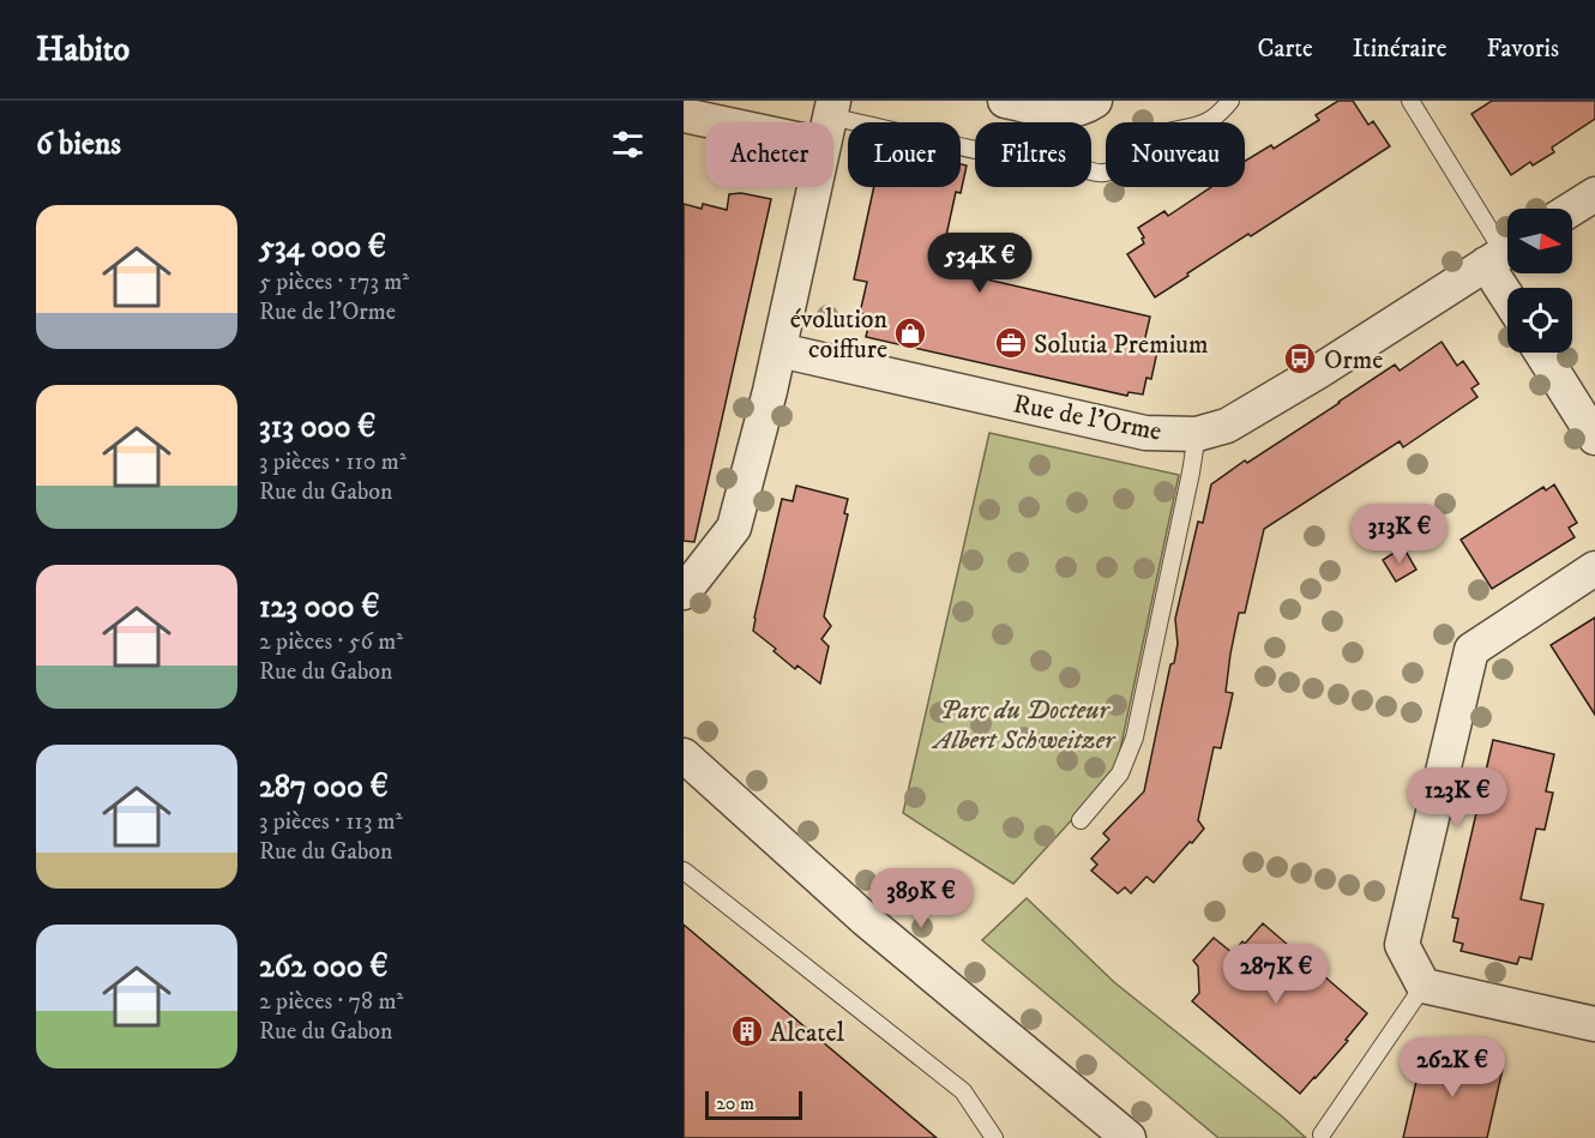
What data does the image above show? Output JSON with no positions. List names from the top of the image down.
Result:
{
  "streets": {
    "street": ["Rue de l'Orme"]
  },
  "parks": ["Parc du Docteur Albert Schweitzer"],
  "places": {
    "shop": ["évolution coiffure"],
    "office": ["Solutia Premium"],
    "bus stop": ["Orme"],
    "building": ["Alcatel"]
  },
  "scale_bar": "20 m",
  "north": "right",
  "page": {
    "header": "Habito",
    "nav": ["Carte", "Itinéraire", "Favoris"],
    "heading": "6 biens",
    "chip": [
      "Acheter",
      "Louer",
      "Filtres",
      "Nouveau"
    ],
    "list": [
      {
        "name": "534 000 €",
        "note": "5 pièces · 173 m² · Rue de l'Orme"
      },
      {
        "name": "313 000 €",
        "note": "3 pièces · 110 m² · Rue du Gabon"
      },
      {
        "name": "123 000 €",
        "note": "2 pièces · 56 m² · Rue du Gabon"
      },
      {
        "name": "287 000 €",
        "note": "3 pièces · 113 m² · Rue du Gabon"
      },
      {
        "name": "262 000 €",
        "note": "2 pièces · 78 m² · Rue du Gabon"
      }
    ],
    "price": [
      "534K €",
      "313K €",
      "123K €",
      "389K €",
      "287K €",
      "262K €"
    ],
    "scale": "20 m"
  }
}
